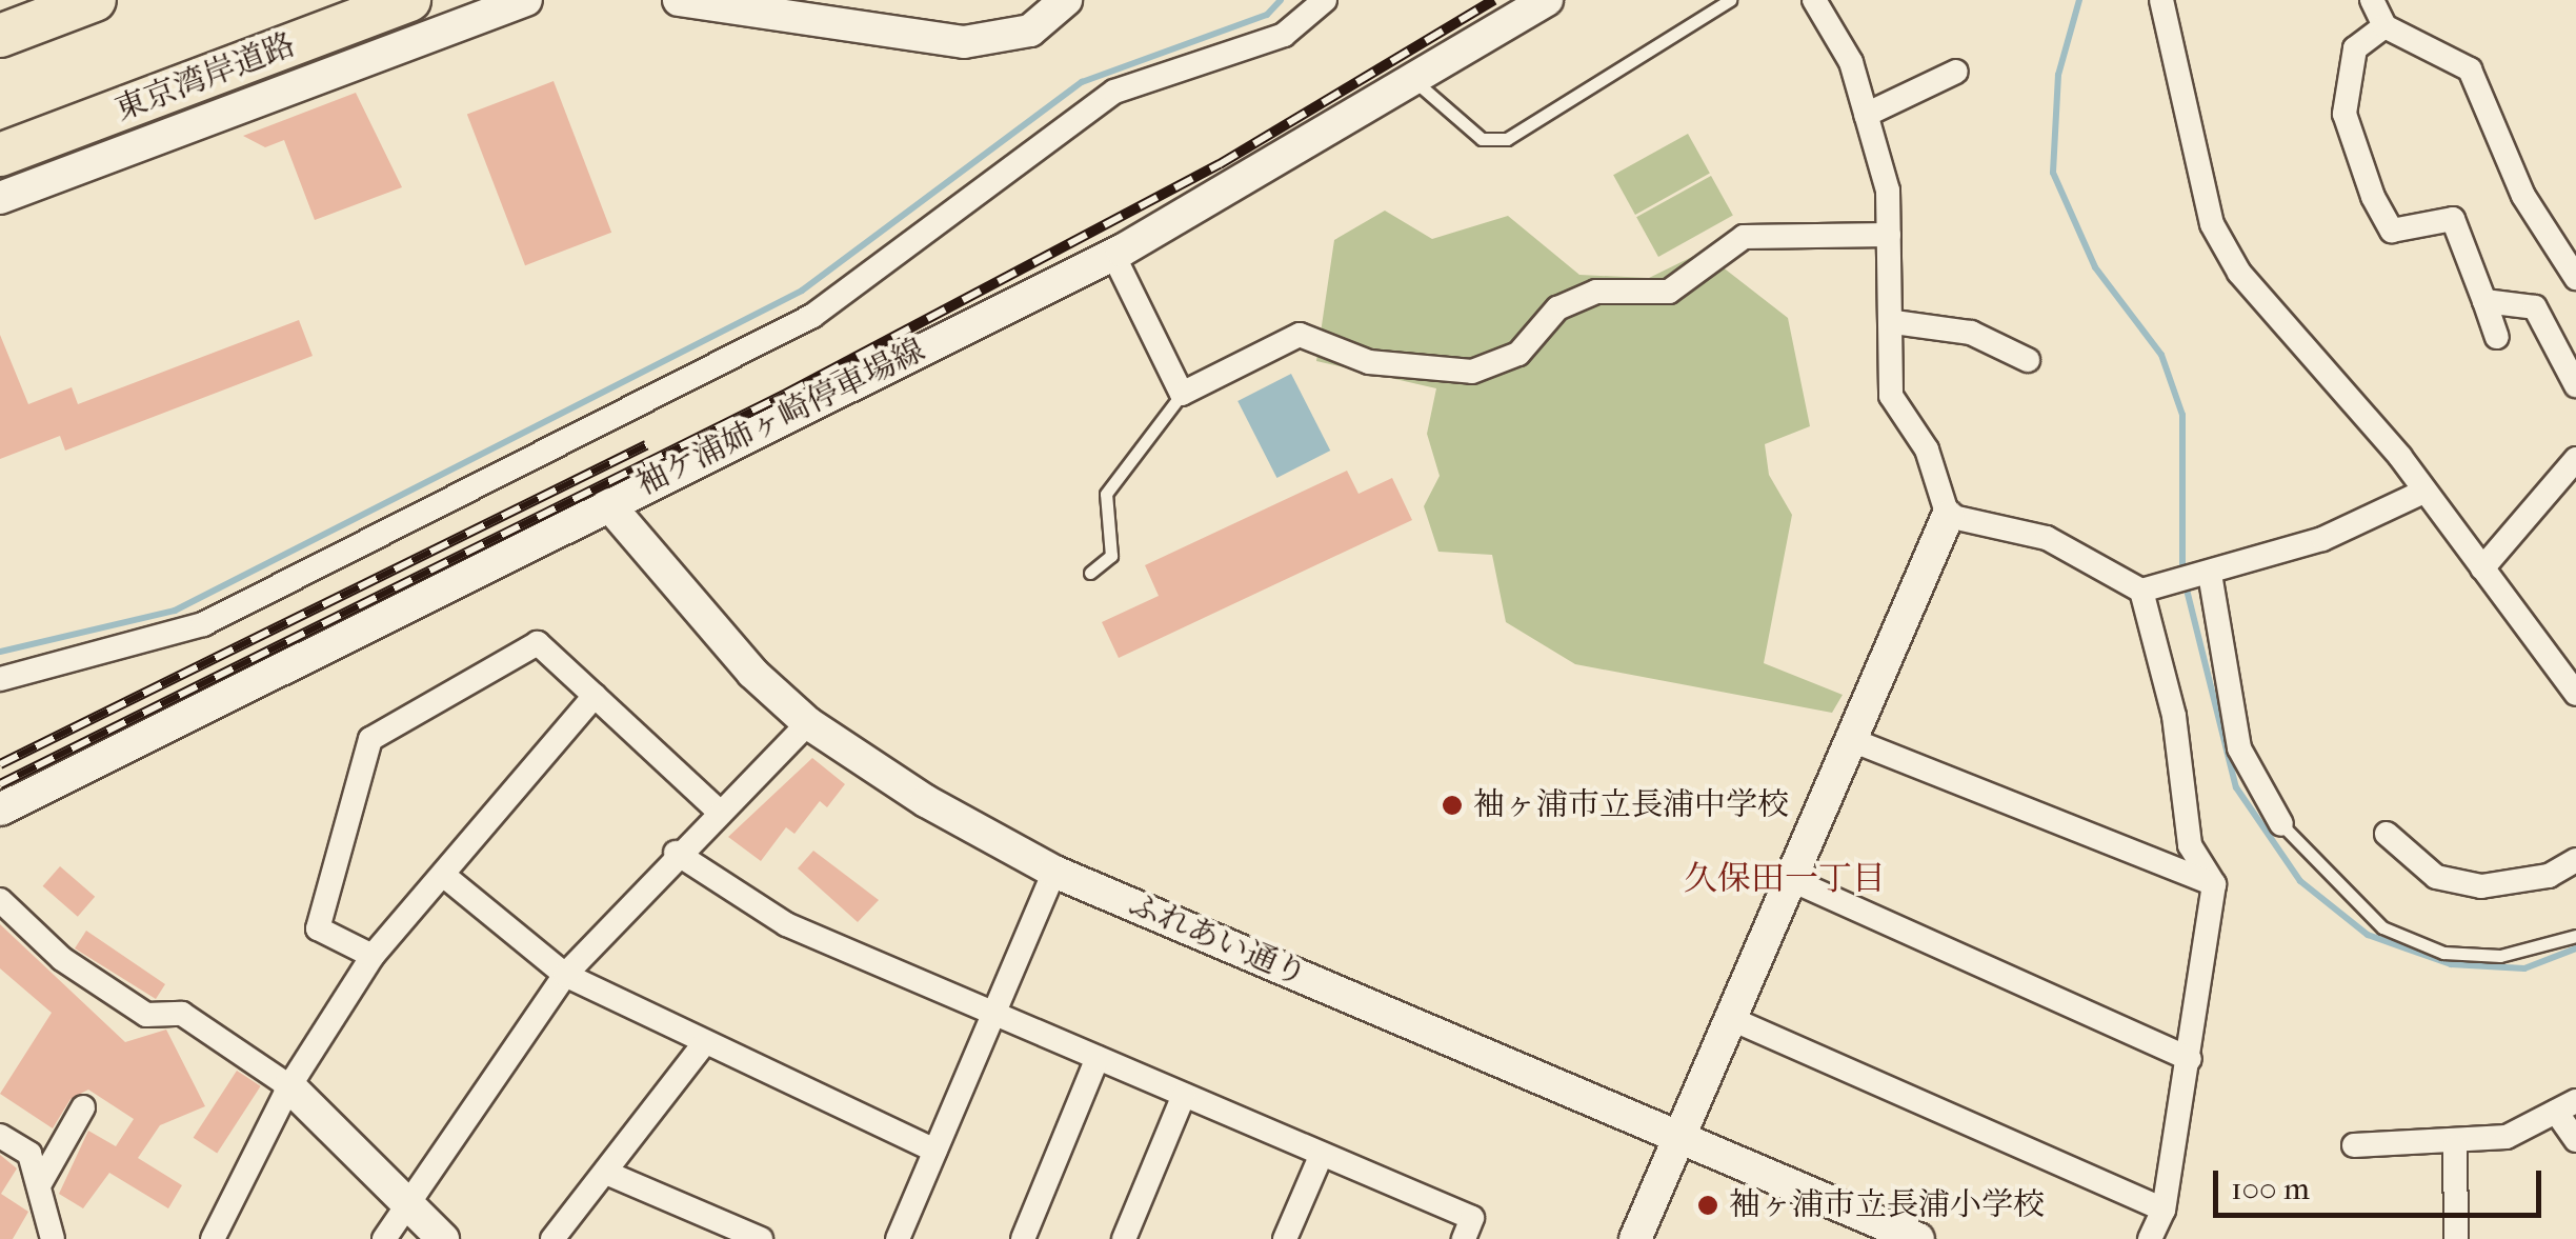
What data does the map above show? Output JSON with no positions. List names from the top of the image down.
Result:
{
  "streets": {
    "highway": ["東京湾岸道路"],
    "street": ["袖ケ浦姉ヶ崎停車場線", "ふれあい通り"]
  },
  "crossings": [
    ["袖ケ浦姉ヶ崎停車場線", "ふれあい通り"]
  ],
  "districts": ["久保田一丁目"],
  "places": ["袖ヶ浦市立長浦中学校", "袖ヶ浦市立長浦小学校"],
  "scale_bar": "100 m"
}
